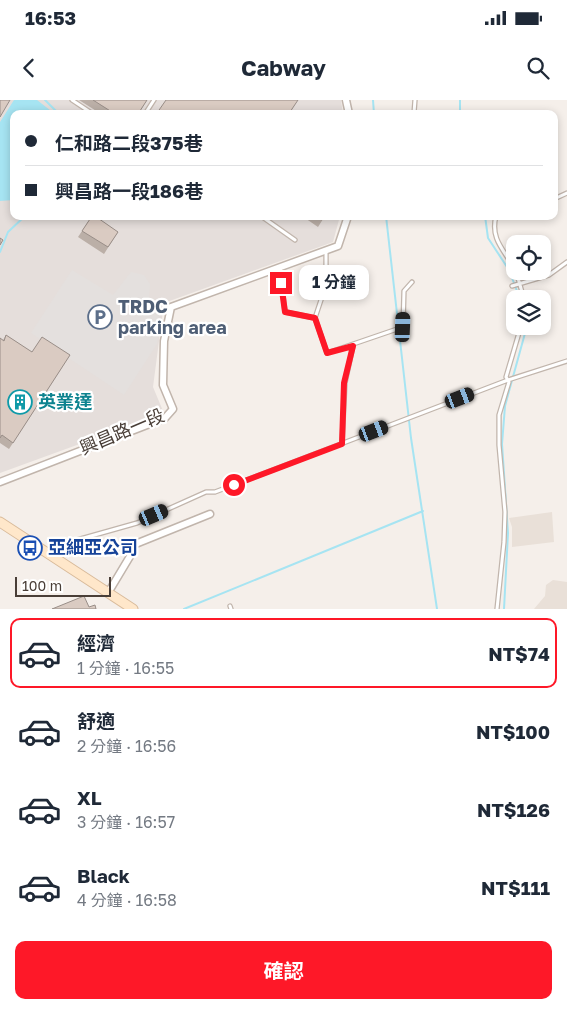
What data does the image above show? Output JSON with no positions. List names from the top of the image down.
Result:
{
  "streets": {
    "street": ["興昌路一段"]
  },
  "places": {
    "parking": ["TRDC parking area"],
    "building": ["英業達"],
    "bus stop": ["亞細亞公司"]
  },
  "scale_bar": "100 m",
  "page": {
    "status": "16:53",
    "header": "Cabway",
    "banner": ["仁和路二段375巷", "興昌路一段186巷"],
    "bubble": "1 分鐘",
    "scale": "100 m",
    "list": [
      {
        "name": "經濟",
        "note": "1 分鐘 · 16:55",
        "value": "NT$74"
      },
      {
        "name": "舒適",
        "note": "2 分鐘 · 16:56",
        "value": "NT$100"
      },
      {
        "name": "XL",
        "note": "3 分鐘 · 16:57",
        "value": "NT$126"
      },
      {
        "name": "Black",
        "note": "4 分鐘 · 16:58",
        "value": "NT$111"
      }
    ],
    "buttons": "確認"
  }
}
